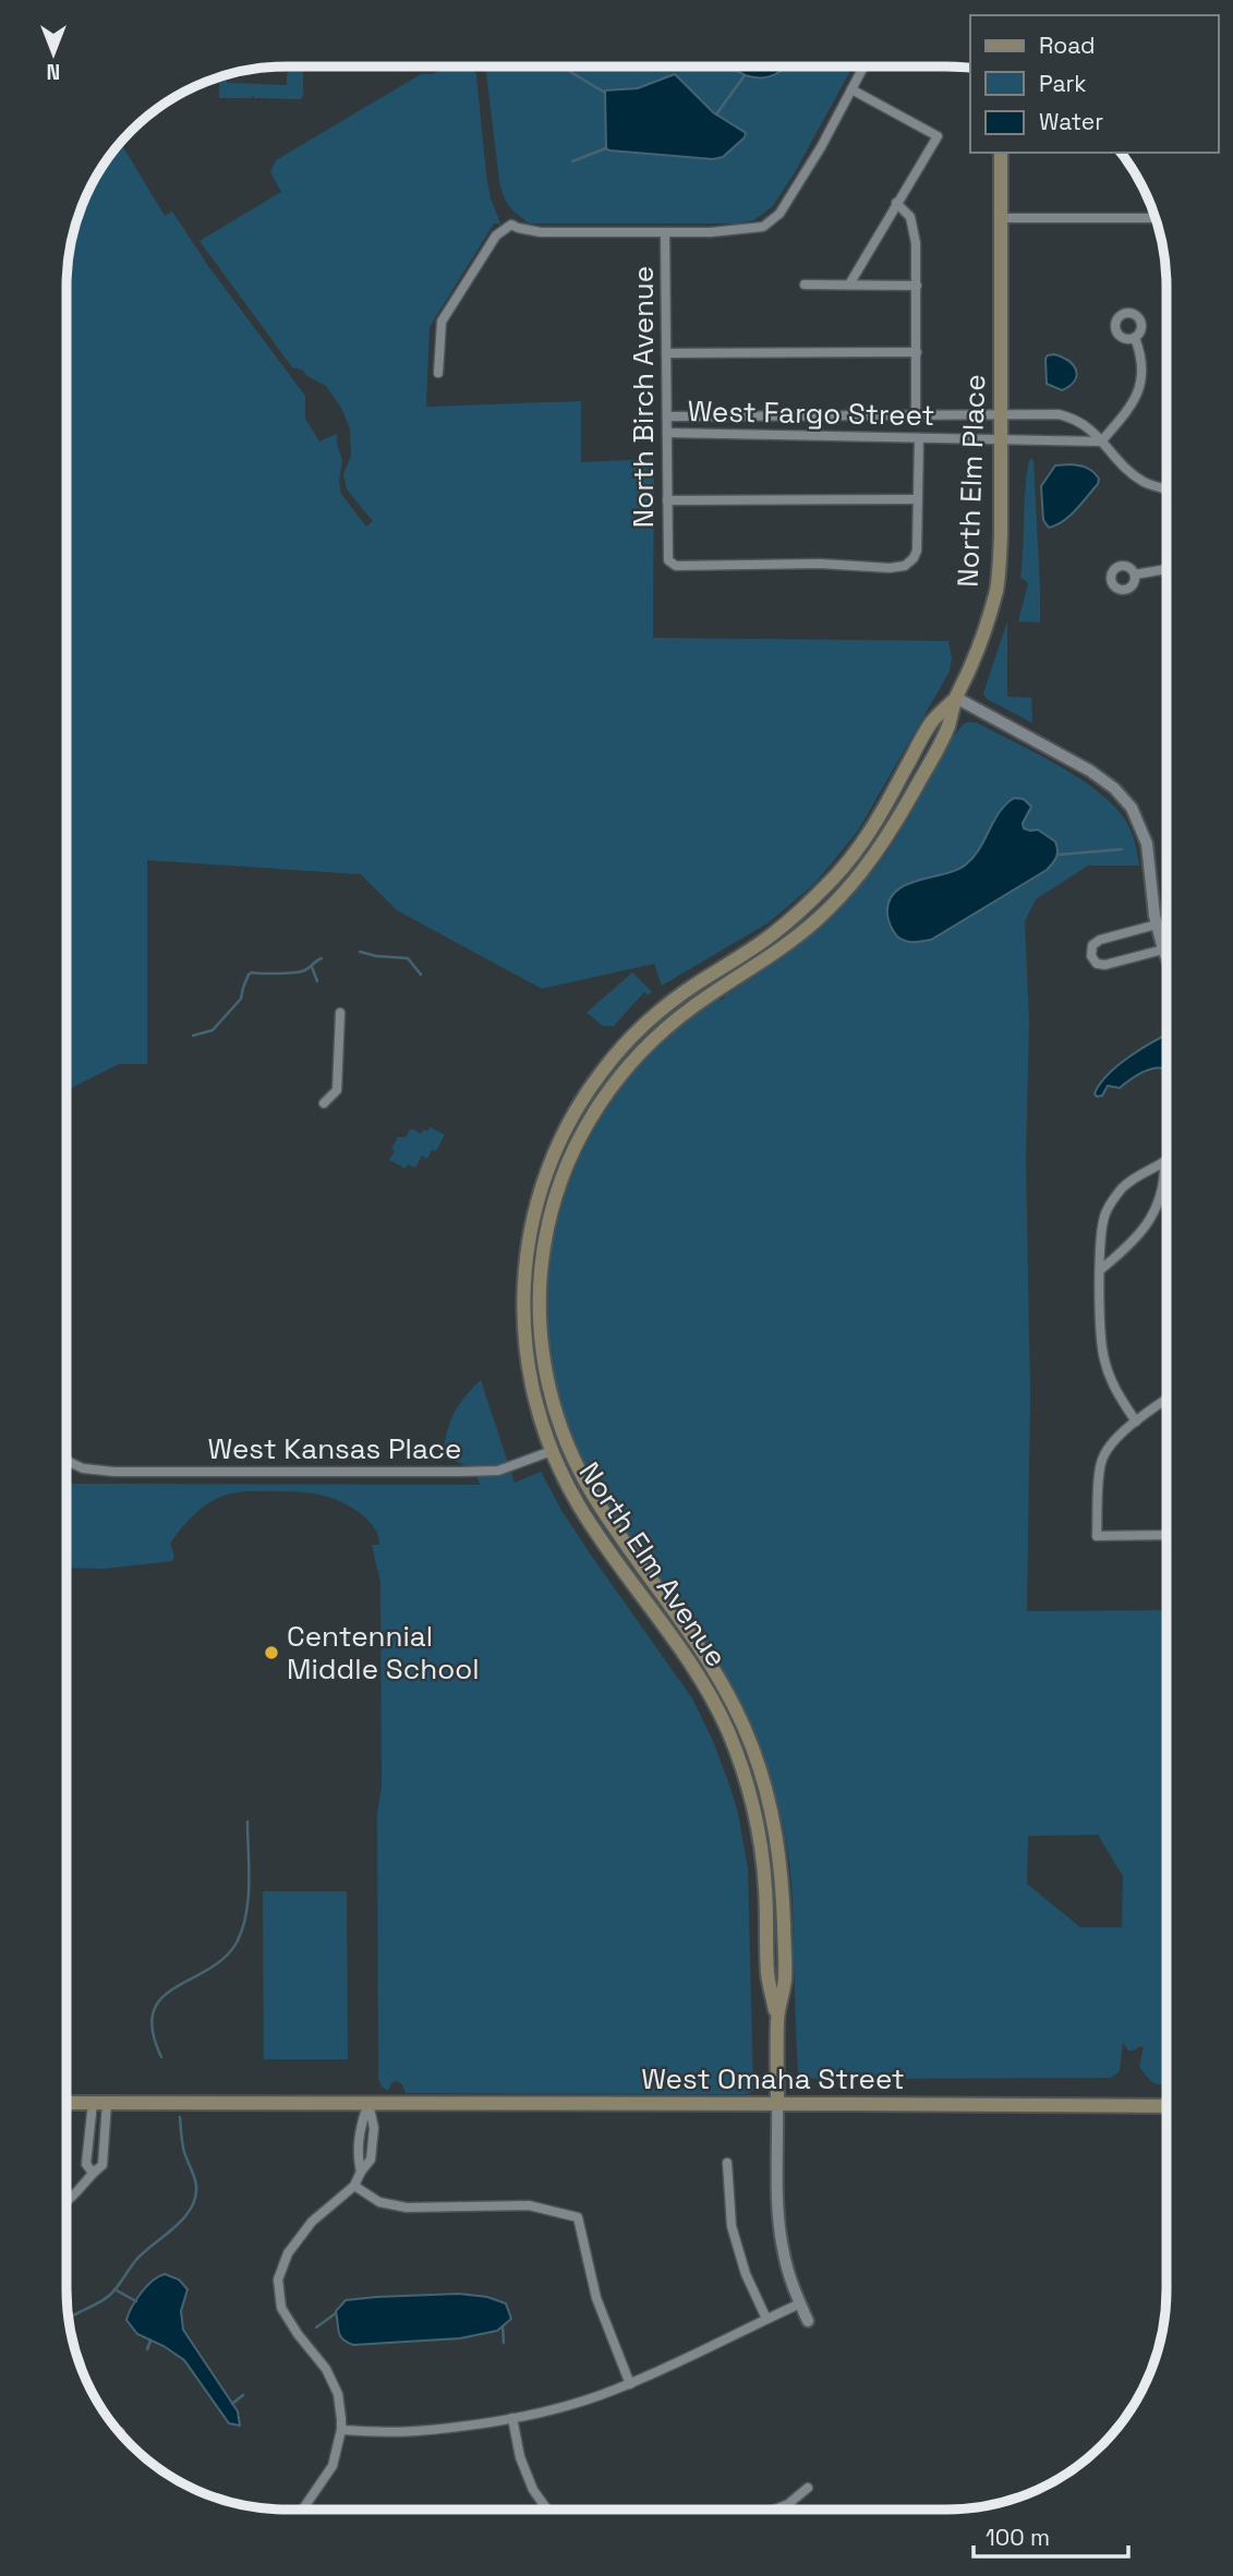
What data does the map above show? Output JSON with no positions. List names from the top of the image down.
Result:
{
  "streets": {
    "main road": ["North Elm Place", "North Elm Avenue", "West Omaha Street"],
    "street": ["North Birch Avenue", "West Fargo Street", "West Kansas Place"]
  },
  "crossings": [
    ["North Birch Avenue", "West Fargo Street"],
    ["West Fargo Street", "North Elm Place"],
    ["North Elm Place", "North Elm Avenue"],
    ["West Kansas Place", "North Elm Avenue"]
  ],
  "places": ["Centennial Middle School"],
  "legend": ["Road", "Park", "Water"],
  "scale_bar": "100 m",
  "north": "bottom"
}
